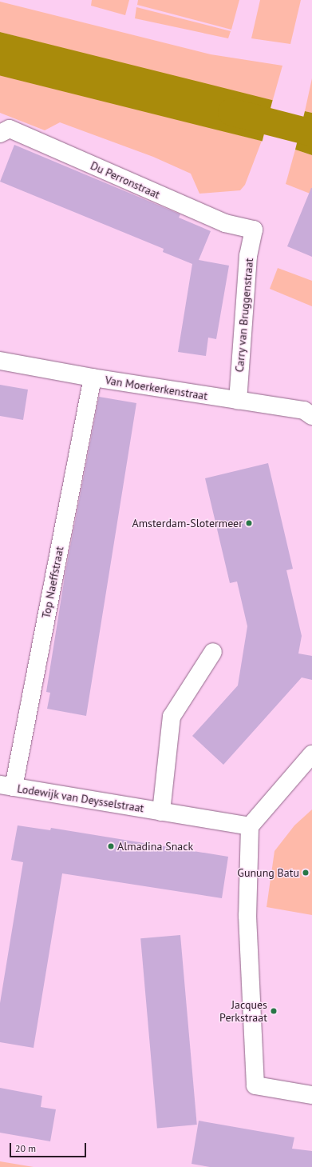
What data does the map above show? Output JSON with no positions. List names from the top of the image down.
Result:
{
  "streets": {
    "street": [
      "Du Perronstraat",
      "Carry van Bruggenstraat",
      "Van Moerkerkenstraat",
      "Top Naeffstraat",
      "Lodewijk van Deysselstraat"
    ]
  },
  "crossings": [
    ["Du Perronstraat", "Carry van Bruggenstraat"],
    ["Carry van Bruggenstraat", "Van Moerkerkenstraat"],
    ["Van Moerkerkenstraat", "Top Naeffstraat"],
    ["Top Naeffstraat", "Lodewijk van Deysselstraat"]
  ],
  "places": [
    "Amsterdam-Slotermeer",
    "Almadina Snack",
    "Gunung Batu",
    "Jacques Perkstraat"
  ],
  "scale_bar": "20 m"
}
